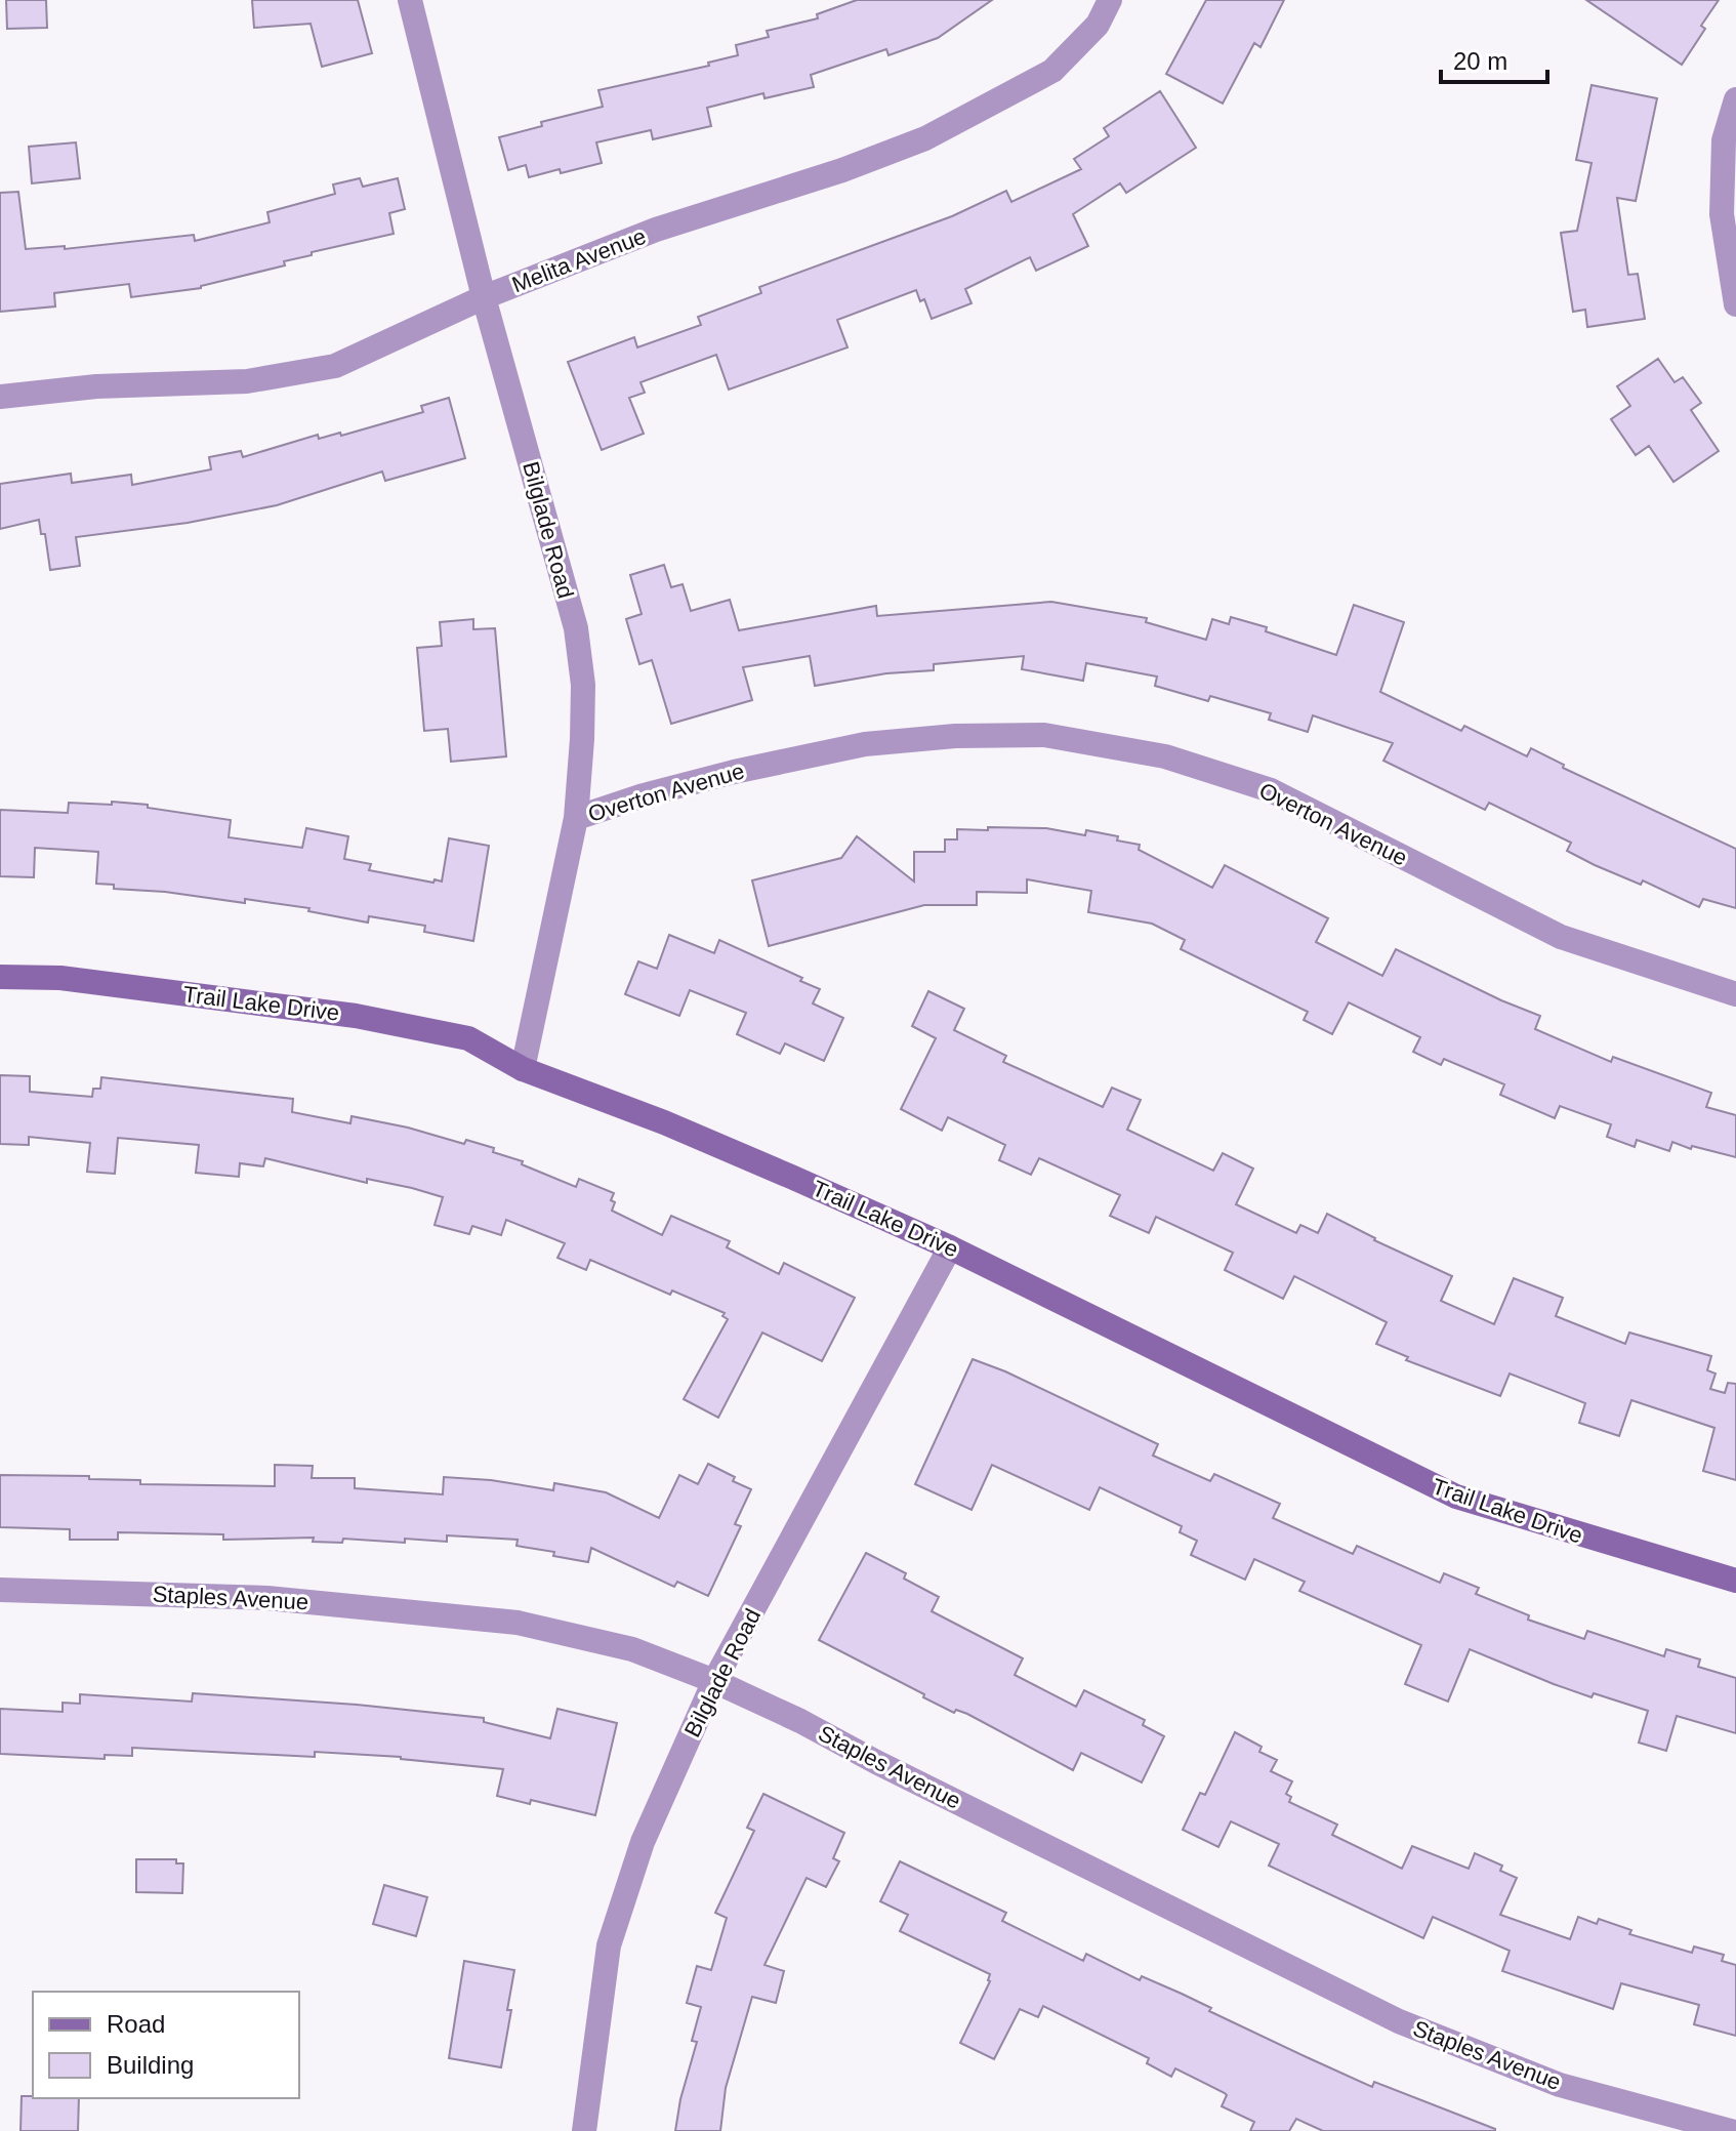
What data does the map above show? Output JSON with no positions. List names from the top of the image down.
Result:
{
  "streets": {
    "street": [
      "Melita Avenue",
      "Bilglade Road",
      "Overton Avenue",
      "Trail Lake Drive",
      "Staples Avenue"
    ]
  },
  "crossings": [
    ["Melita Avenue", "Bilglade Road"],
    ["Bilglade Road", "Overton Avenue"],
    ["Bilglade Road", "Trail Lake Drive"],
    ["Bilglade Road", "Staples Avenue"]
  ],
  "legend": ["Road", "Building"],
  "scale_bar": "20 m"
}
